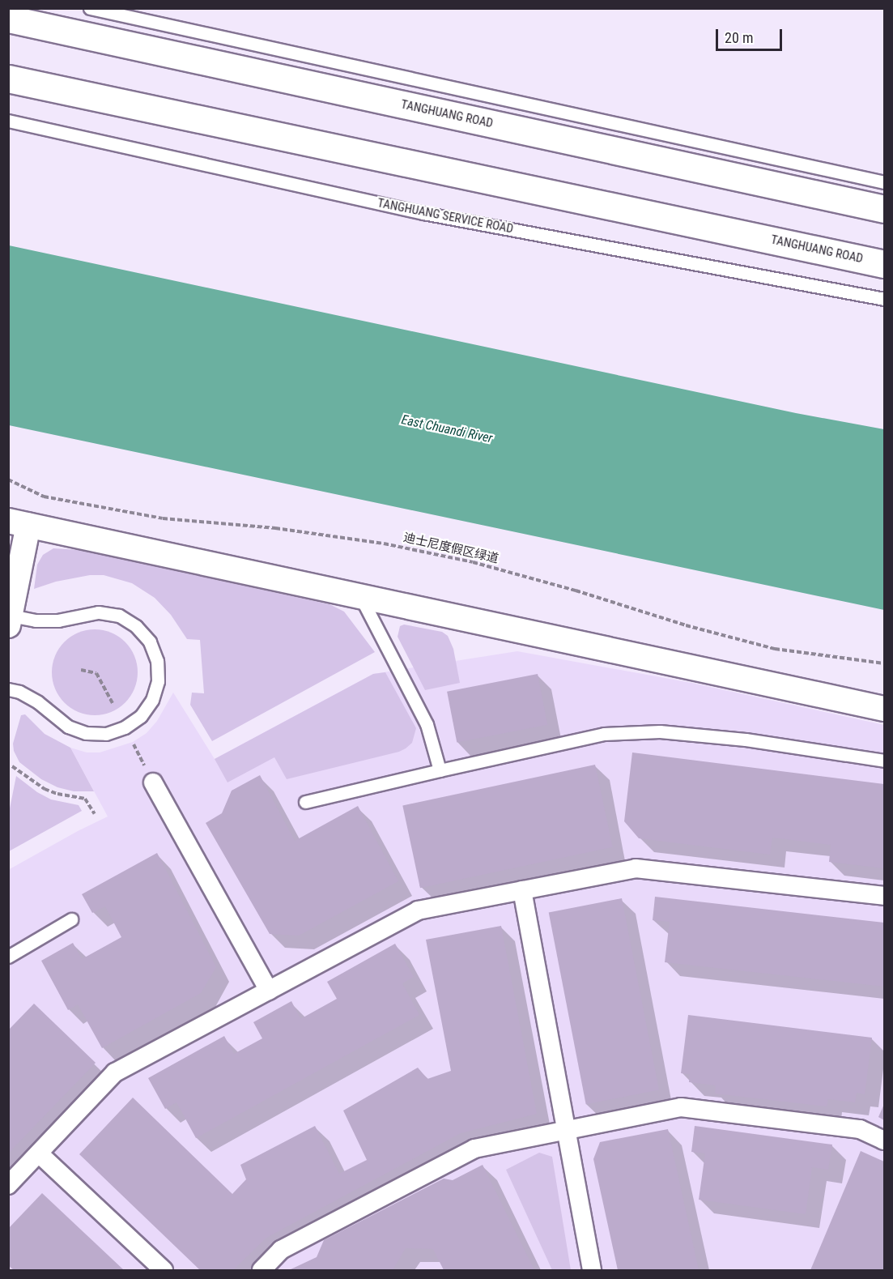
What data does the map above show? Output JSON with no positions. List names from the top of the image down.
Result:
{
  "streets": {
    "main road": ["TANGHUANG ROAD"],
    "lane": ["TANGHUANG SERVICE ROAD"],
    "path": ["迪士尼度假区绿道"]
  },
  "water": ["East Chuandi River"],
  "scale_bar": "20 m"
}
